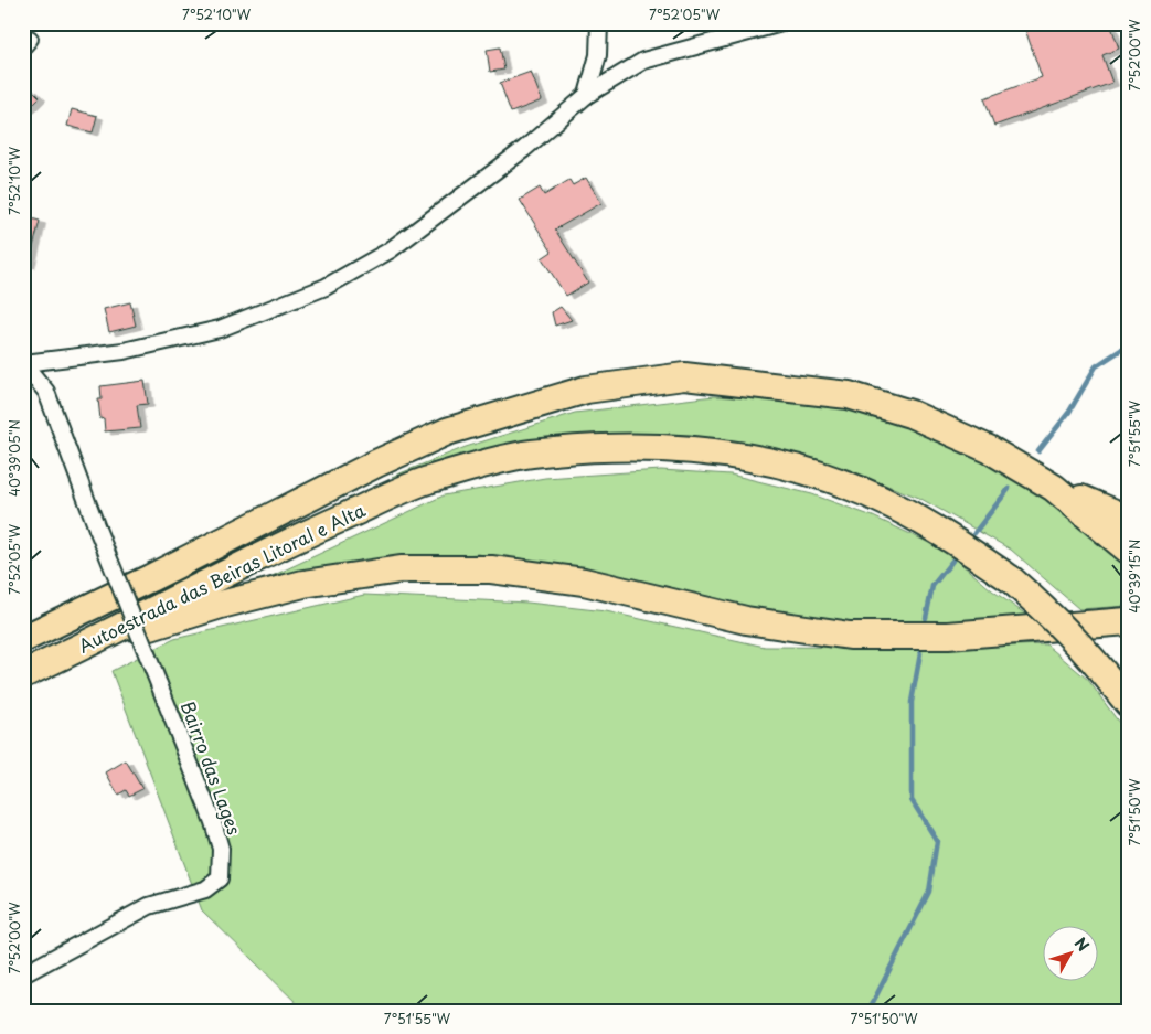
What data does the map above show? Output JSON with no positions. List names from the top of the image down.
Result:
{
  "streets": {
    "highway": ["Autoestrada das Beiras Litoral e Alta"],
    "street": ["Bairro das Lages"]
  },
  "north": "top right",
  "coordinates": [
    "7°52'10\"W",
    "7°52'05\"W",
    "7°52'00\"W",
    "7°51'55\"W",
    "40°39'05\"N",
    "40°39'15\"N",
    "7°51'50\"W"
  ]
}
